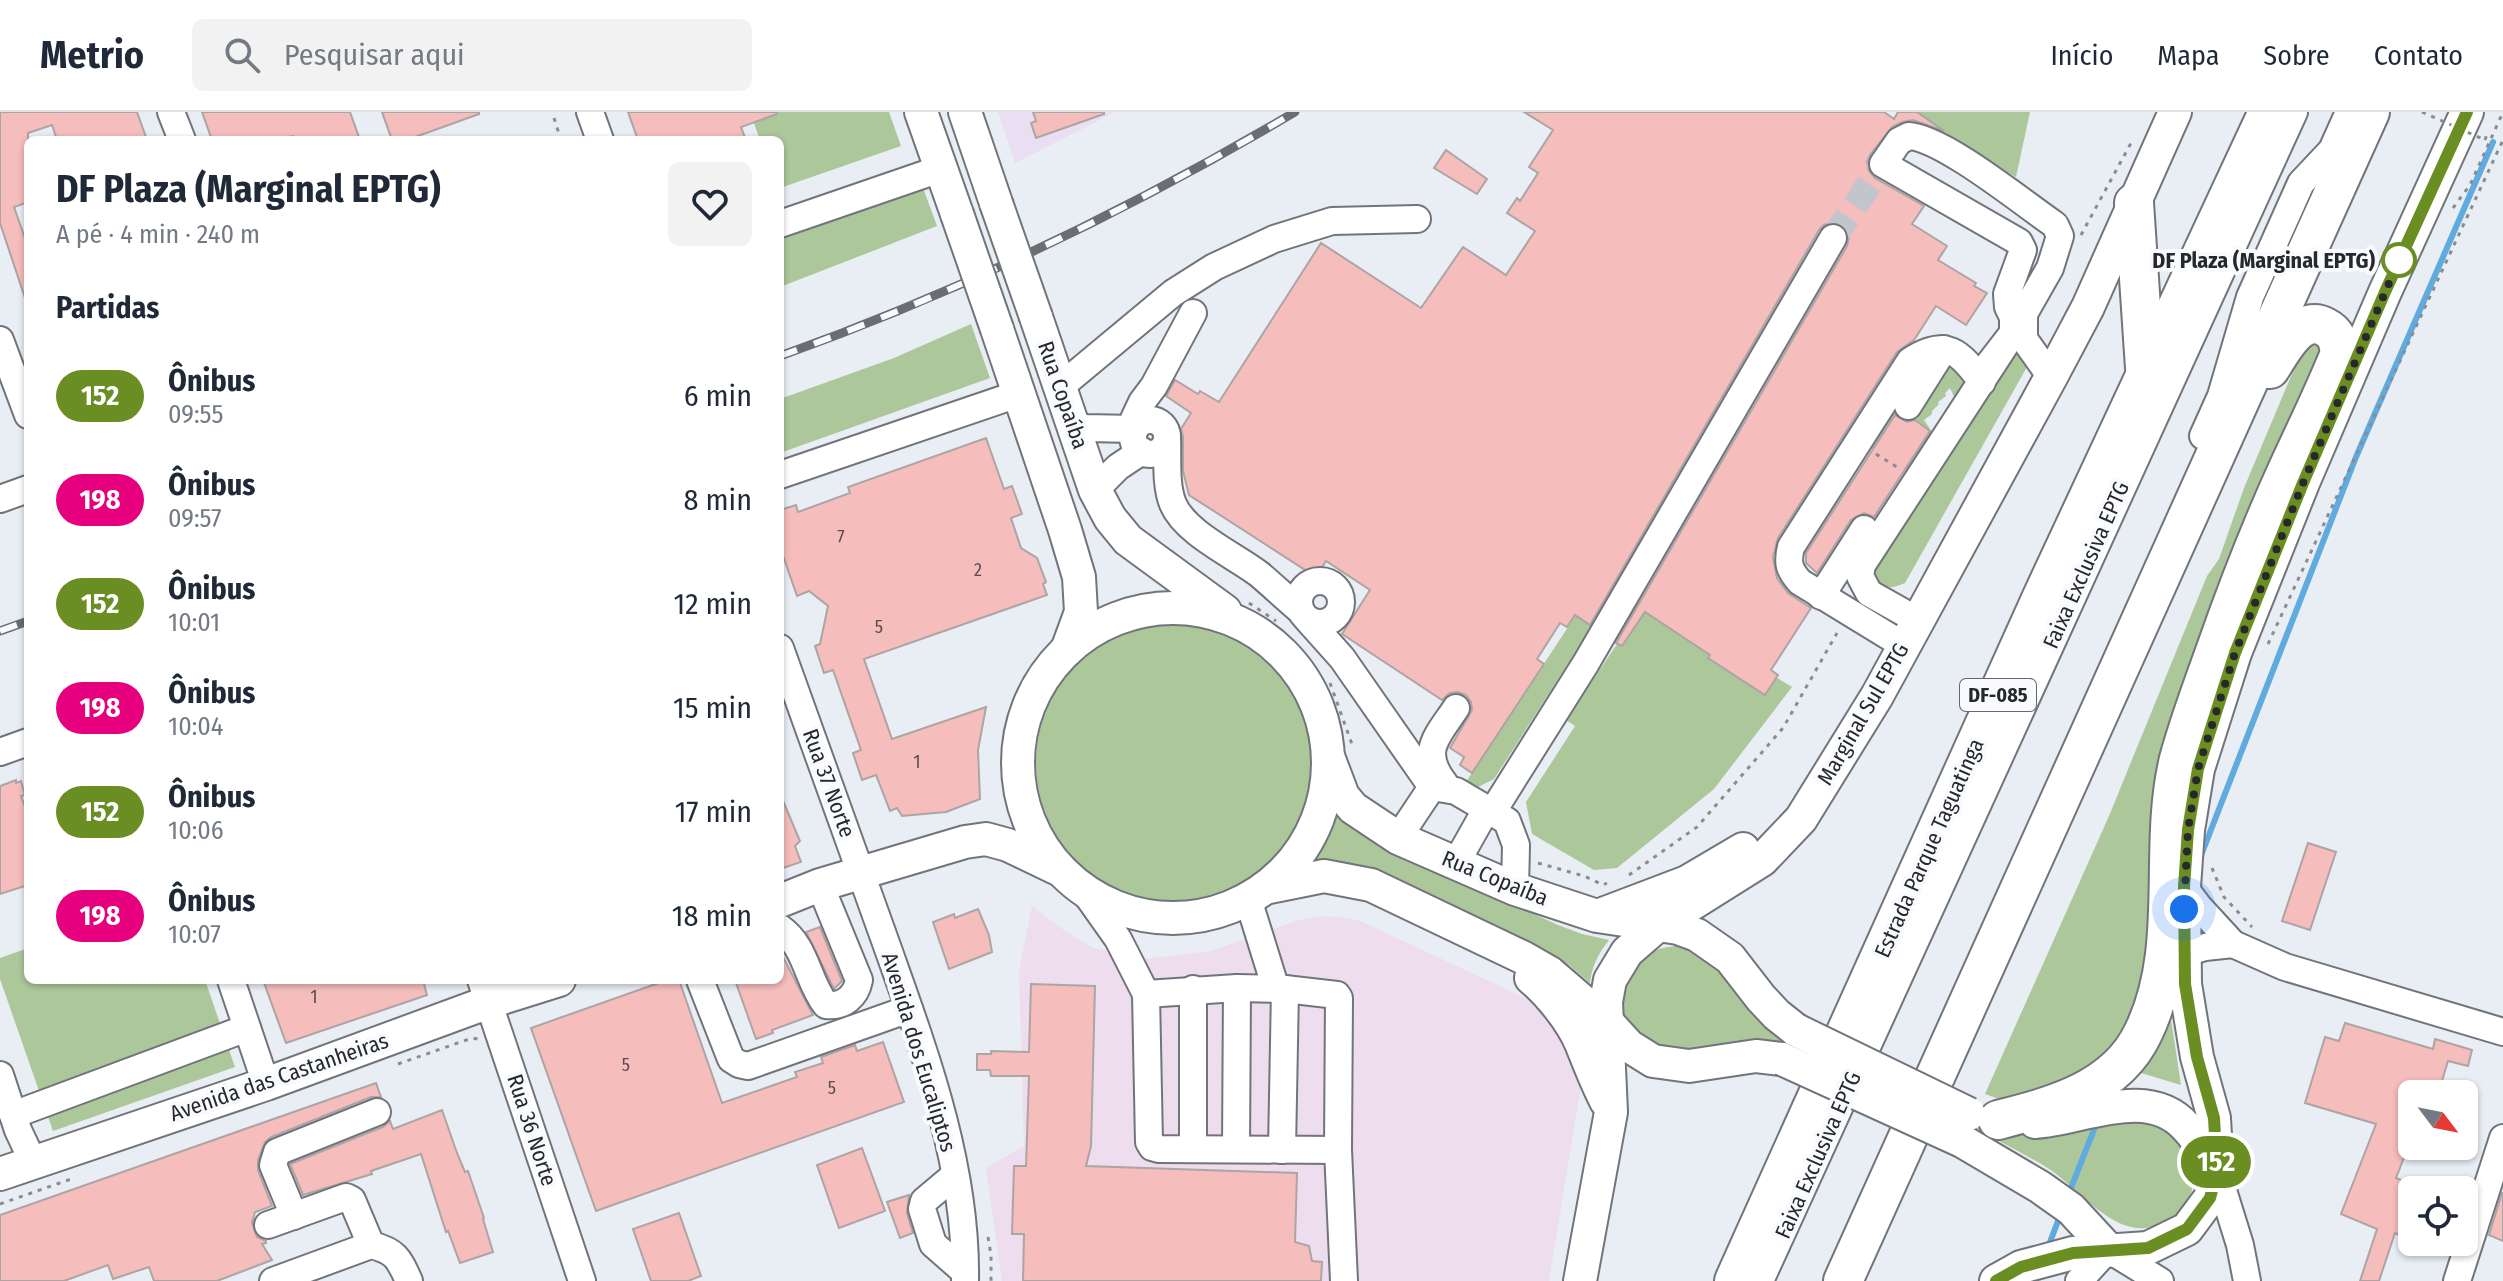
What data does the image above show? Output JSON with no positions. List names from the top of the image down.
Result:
{
  "streets": {
    "highway": ["DF-085", "Estrada Parque Taguatinga"],
    "main road": ["Rua Copaíba", "Marginal Sul EPTG", "Avenida das Castanheiras"],
    "street": [
      "Faixa Exclusiva EPTG",
      "Rua 37 Norte",
      "Avenida dos Eucaliptos",
      "Rua 36 Norte"
    ]
  },
  "crossings": [
    ["Rua Copaíba", "Marginal Sul EPTG"],
    ["Rua 37 Norte", "Avenida dos Eucaliptos"],
    ["Avenida das Castanheiras", "Rua 36 Norte"]
  ],
  "places": ["DF Plaza (Marginal EPTG)"],
  "lines": ["bus line 152"],
  "house_numbers": [
    "7",
    "2",
    "5",
    "1",
    "1",
    "5",
    "5"
  ],
  "north": "bottom right",
  "page": {
    "header": "Metrio",
    "search": "Pesquisar aqui",
    "nav": [
      "Início",
      "Mapa",
      "Sobre",
      "Contato"
    ],
    "on_map": "152",
    "heading": [
      ["DF Plaza (Marginal EPTG)", "A pé · 4 min · 240 m"],
      "Partidas"
    ],
    "list": [
      {
        "mark": "152",
        "name": "Ônibus",
        "note": "09:55",
        "value": "6 min"
      },
      {
        "mark": "198",
        "name": "Ônibus",
        "note": "09:57",
        "value": "8 min"
      },
      {
        "mark": "152",
        "name": "Ônibus",
        "note": "10:01",
        "value": "12 min"
      },
      {
        "mark": "198",
        "name": "Ônibus",
        "note": "10:04",
        "value": "15 min"
      },
      {
        "mark": "152",
        "name": "Ônibus",
        "note": "10:06",
        "value": "17 min"
      },
      {
        "mark": "198",
        "name": "Ônibus",
        "note": "10:07",
        "value": "18 min"
      }
    ]
  }
}
